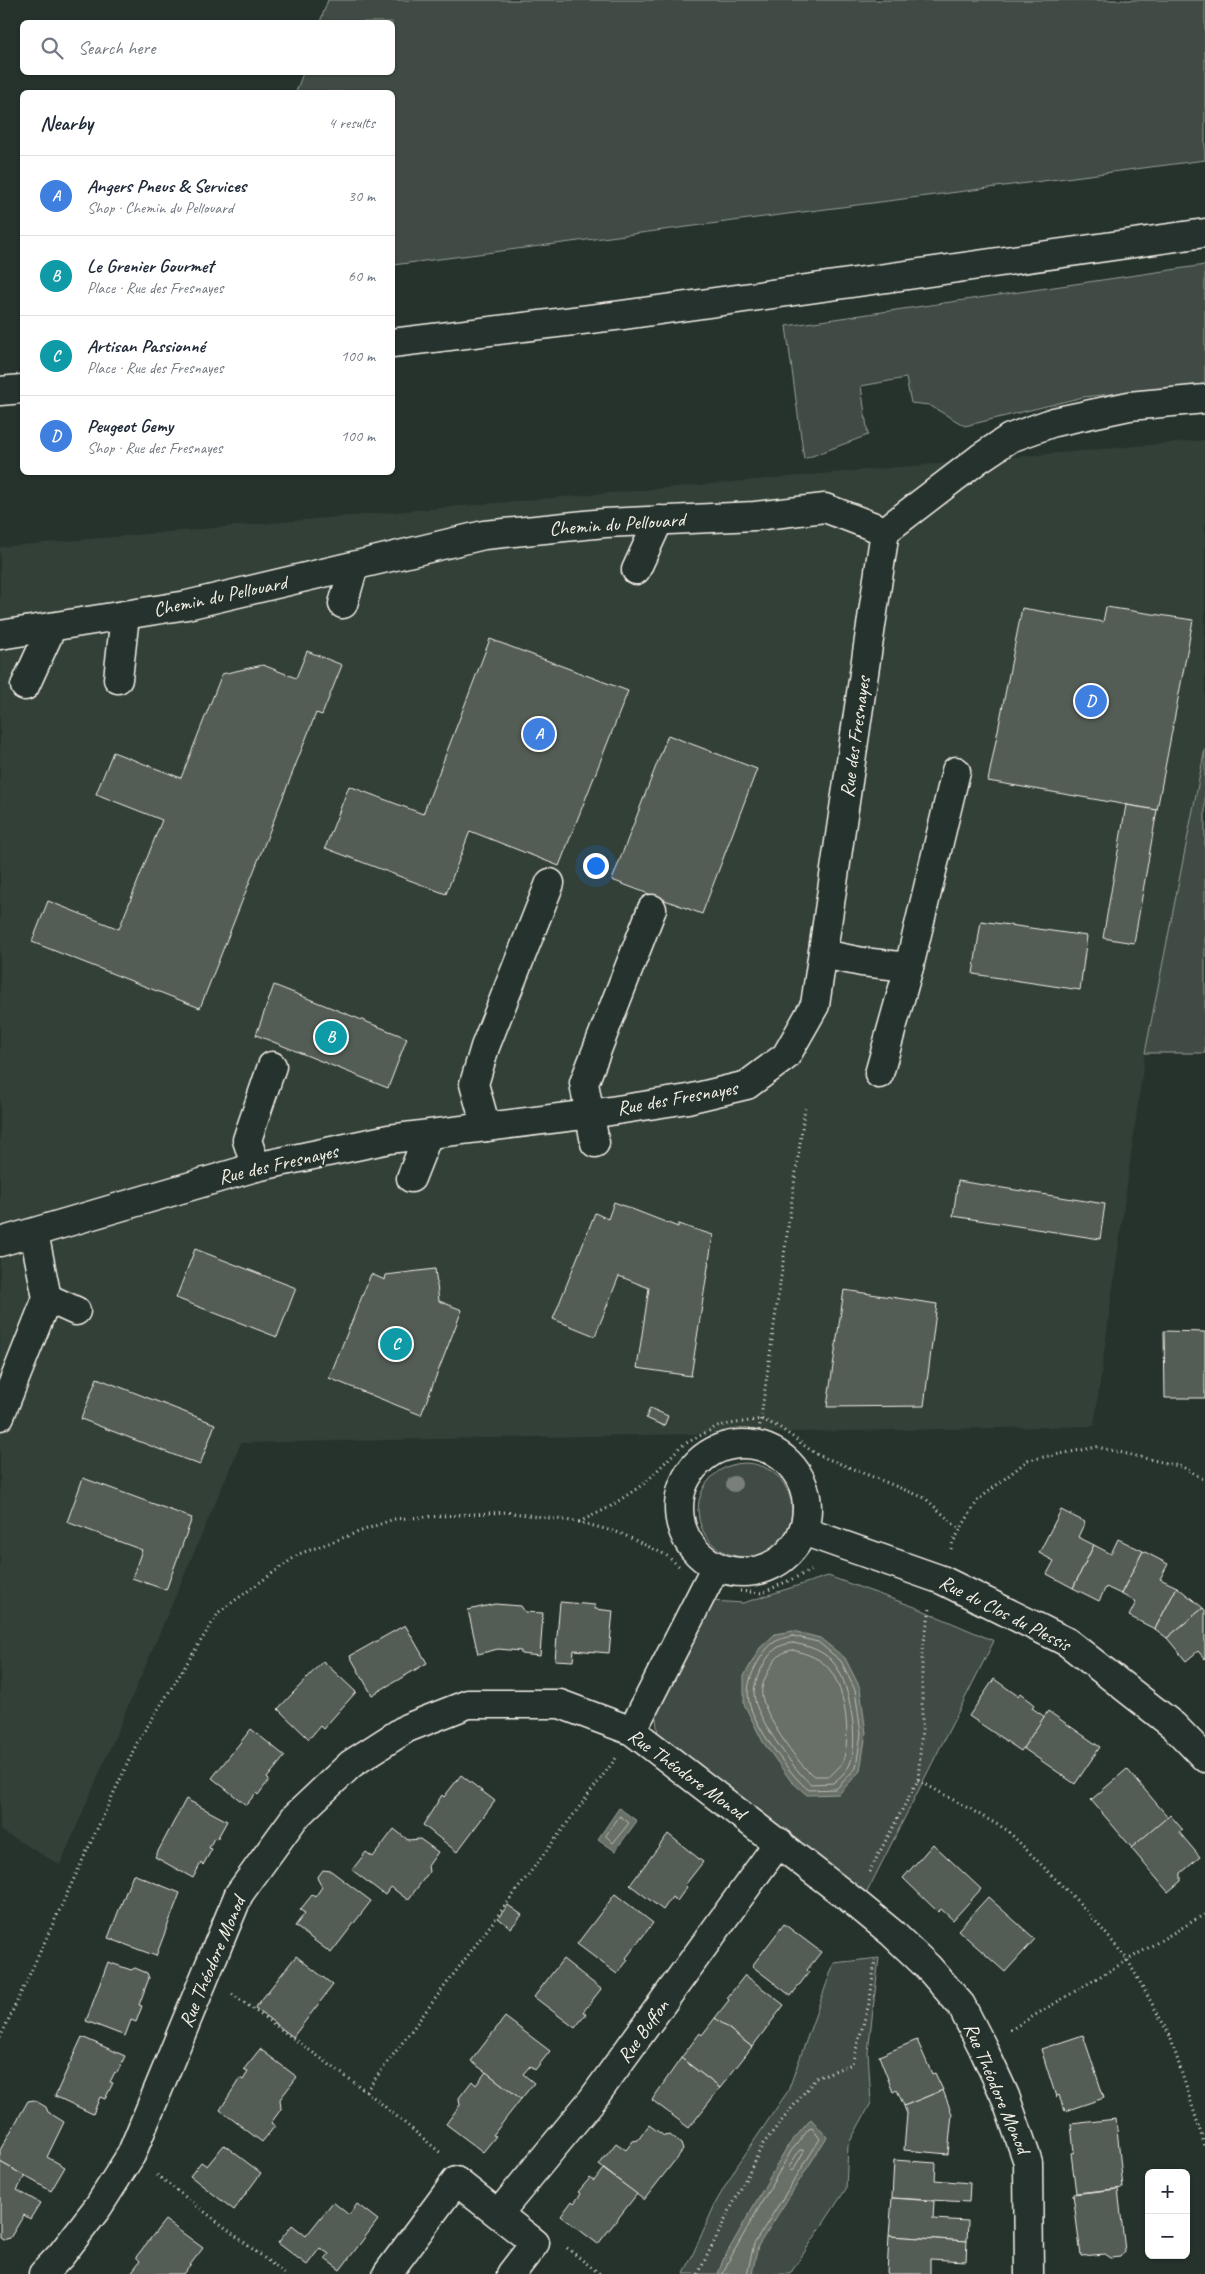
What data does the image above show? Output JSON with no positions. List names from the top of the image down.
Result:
{
  "streets": {
    "street": [
      "Chemin du Pellouard",
      "Rue des Fresnayes",
      "Rue du Clos du Plessis",
      "Rue Théodore Monod",
      "Rue Buffon"
    ]
  },
  "crossings": [
    ["Chemin du Pellouard", "Rue des Fresnayes"],
    ["Rue Théodore Monod", "Rue Buffon"]
  ],
  "page": {
    "search": "Search here",
    "heading": ["Nearby", "4 results"],
    "list": [
      {
        "mark": "A",
        "name": "Angers Pneus & Services",
        "note": "Shop · Chemin du Pellouard",
        "value": "30 m"
      },
      {
        "mark": "B",
        "name": "Le Grenier Gourmet",
        "note": "Place · Rue des Fresnayes",
        "value": "60 m"
      },
      {
        "mark": "C",
        "name": "Artisan Passionné",
        "note": "Place · Rue des Fresnayes",
        "value": "100 m"
      },
      {
        "mark": "D",
        "name": "Peugeot Gemy",
        "note": "Shop · Rue des Fresnayes",
        "value": "100 m"
      }
    ],
    "pins": [
      "D",
      "A",
      "B",
      "C"
    ],
    "map_buttons": ["+", "−"]
  }
}
